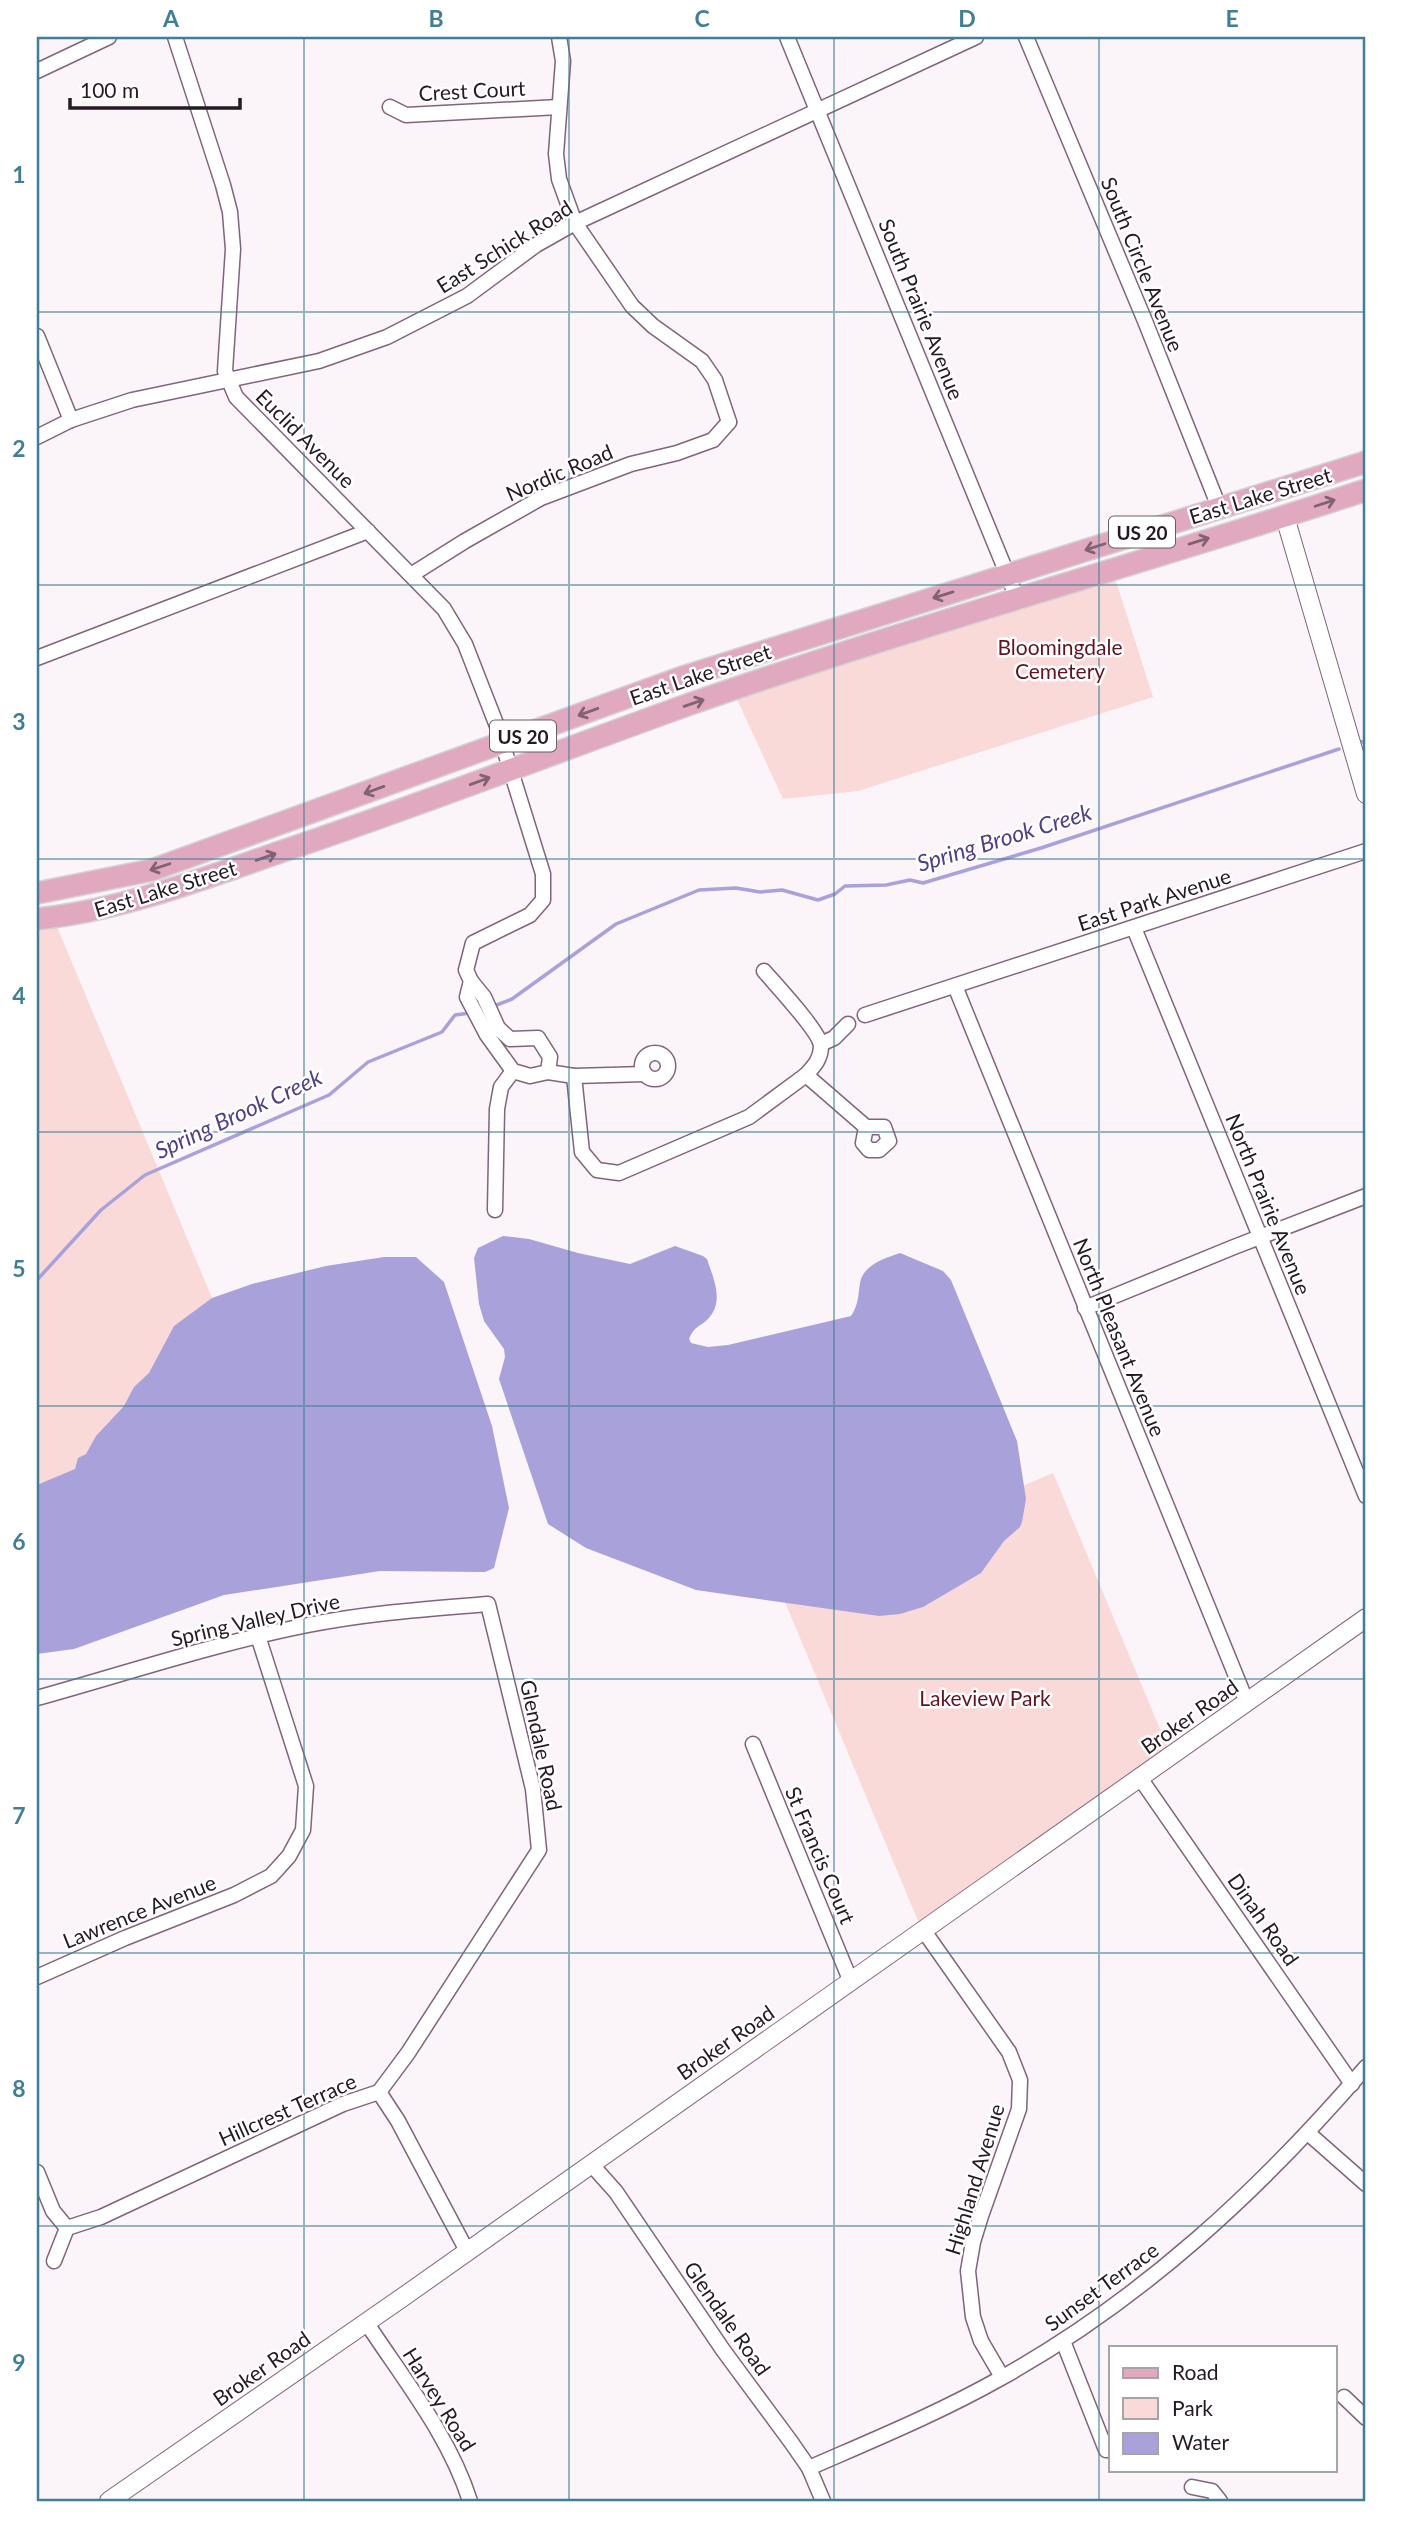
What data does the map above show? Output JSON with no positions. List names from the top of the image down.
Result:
{
  "streets": {
    "main road": ["East Lake Street", "US 20"],
    "street": [
      "Crest Court",
      "East Schick Road",
      "South Circle Avenue",
      "South Prairie Avenue",
      "Euclid Avenue",
      "Nordic Road",
      "East Park Avenue",
      "North Prairie Avenue",
      "North Pleasant Avenue",
      "Spring Valley Drive",
      "Broker Road",
      "Glendale Road",
      "St Francis Court",
      "Lawrence Avenue",
      "Dinah Road",
      "Hillcrest Terrace",
      "Highland Avenue",
      "Sunset Terrace",
      "Harvey Road"
    ]
  },
  "crossings": [
    ["East Schick Road", "South Prairie Avenue"],
    ["East Schick Road", "Euclid Avenue"],
    ["East Schick Road", "Nordic Road"],
    ["South Circle Avenue", "East Lake Street"],
    ["South Prairie Avenue", "East Lake Street"],
    ["Euclid Avenue", "Nordic Road"],
    ["Euclid Avenue", "East Lake Street"],
    ["East Park Avenue", "North Prairie Avenue"],
    ["East Park Avenue", "North Pleasant Avenue"],
    ["North Pleasant Avenue", "Broker Road"],
    ["Spring Valley Drive", "Glendale Road"],
    ["Spring Valley Drive", "Lawrence Avenue"],
    ["Broker Road", "Glendale Road"],
    ["Broker Road", "St Francis Court"],
    ["Broker Road", "Dinah Road"],
    ["Broker Road", "Highland Avenue"],
    ["Broker Road", "Harvey Road"],
    ["Glendale Road", "Hillcrest Terrace"],
    ["Glendale Road", "Sunset Terrace"],
    ["Dinah Road", "Sunset Terrace"],
    ["Highland Avenue", "Sunset Terrace"]
  ],
  "water": ["Spring Brook Creek"],
  "parks": ["Bloomingdale Cemetery", "Lakeview Park"],
  "legend": ["Road", "Park", "Water"],
  "scale_bar": "100 m",
  "grid": {
    "columns": [
      "A",
      "B",
      "C",
      "D",
      "E"
    ],
    "rows": [
      "1",
      "2",
      "3",
      "4",
      "5",
      "6",
      "7",
      "8",
      "9"
    ]
  }
}
